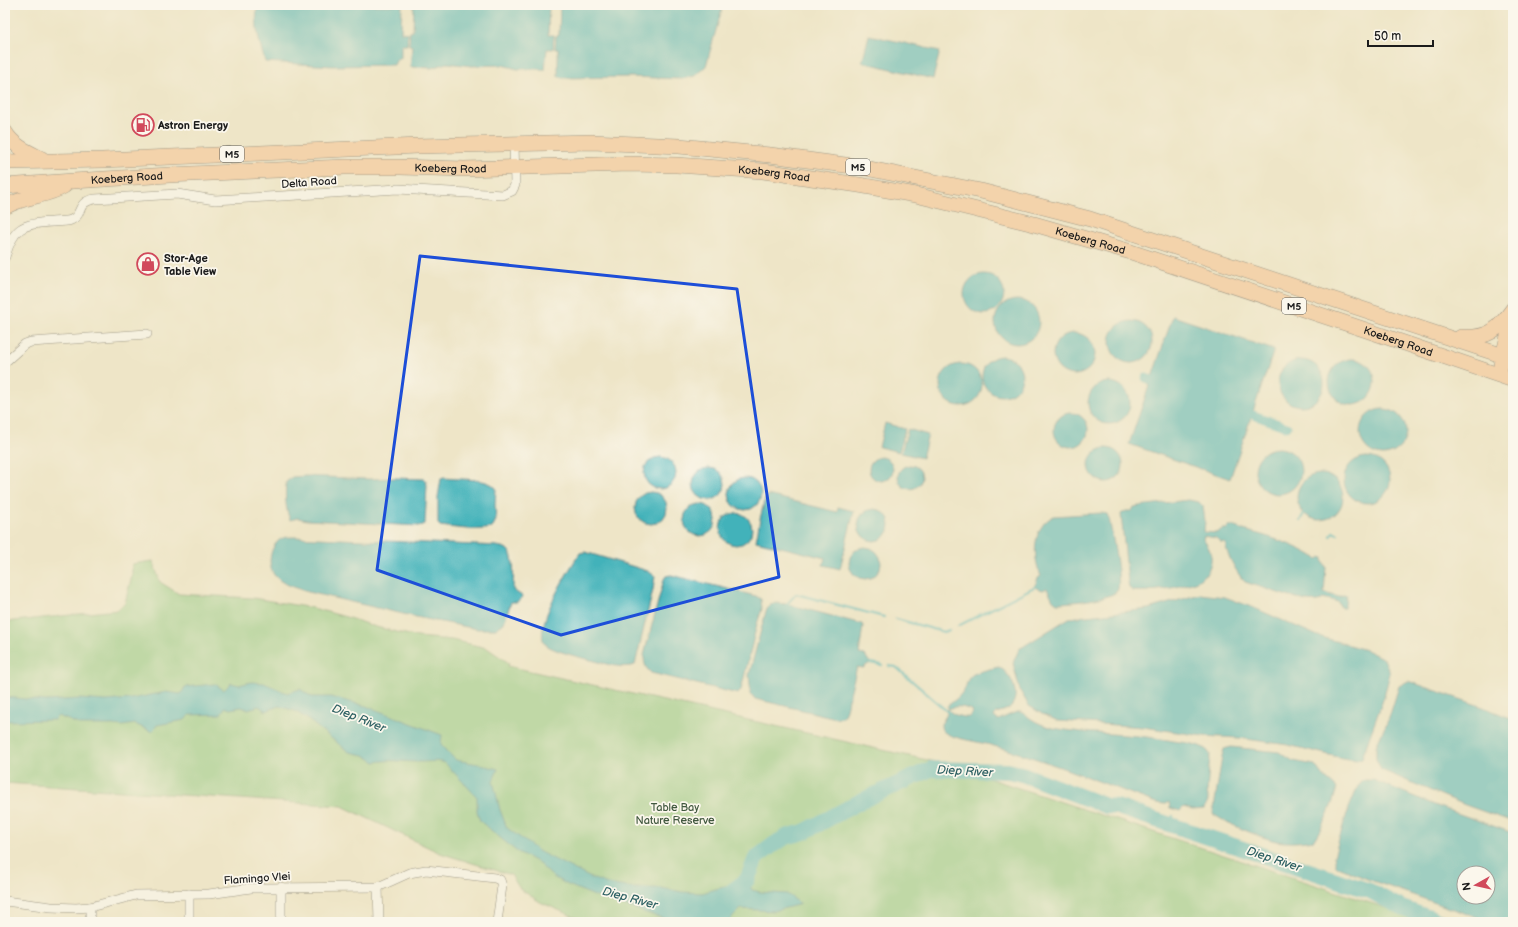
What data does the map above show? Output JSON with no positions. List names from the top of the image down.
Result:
{
  "streets": {
    "main road": ["M5", "Koeberg Road"],
    "street": ["Delta Road", "Flamingo Vlei"]
  },
  "crossings": [
    ["Koeberg Road", "Delta Road"]
  ],
  "water": ["Diep River"],
  "parks": ["Table Bay Nature Reserve"],
  "places": {
    "fuel station": ["Astron Energy"],
    "shop": ["Stor-Age Table View"]
  },
  "scale_bar": "50 m",
  "north": "left"
}
